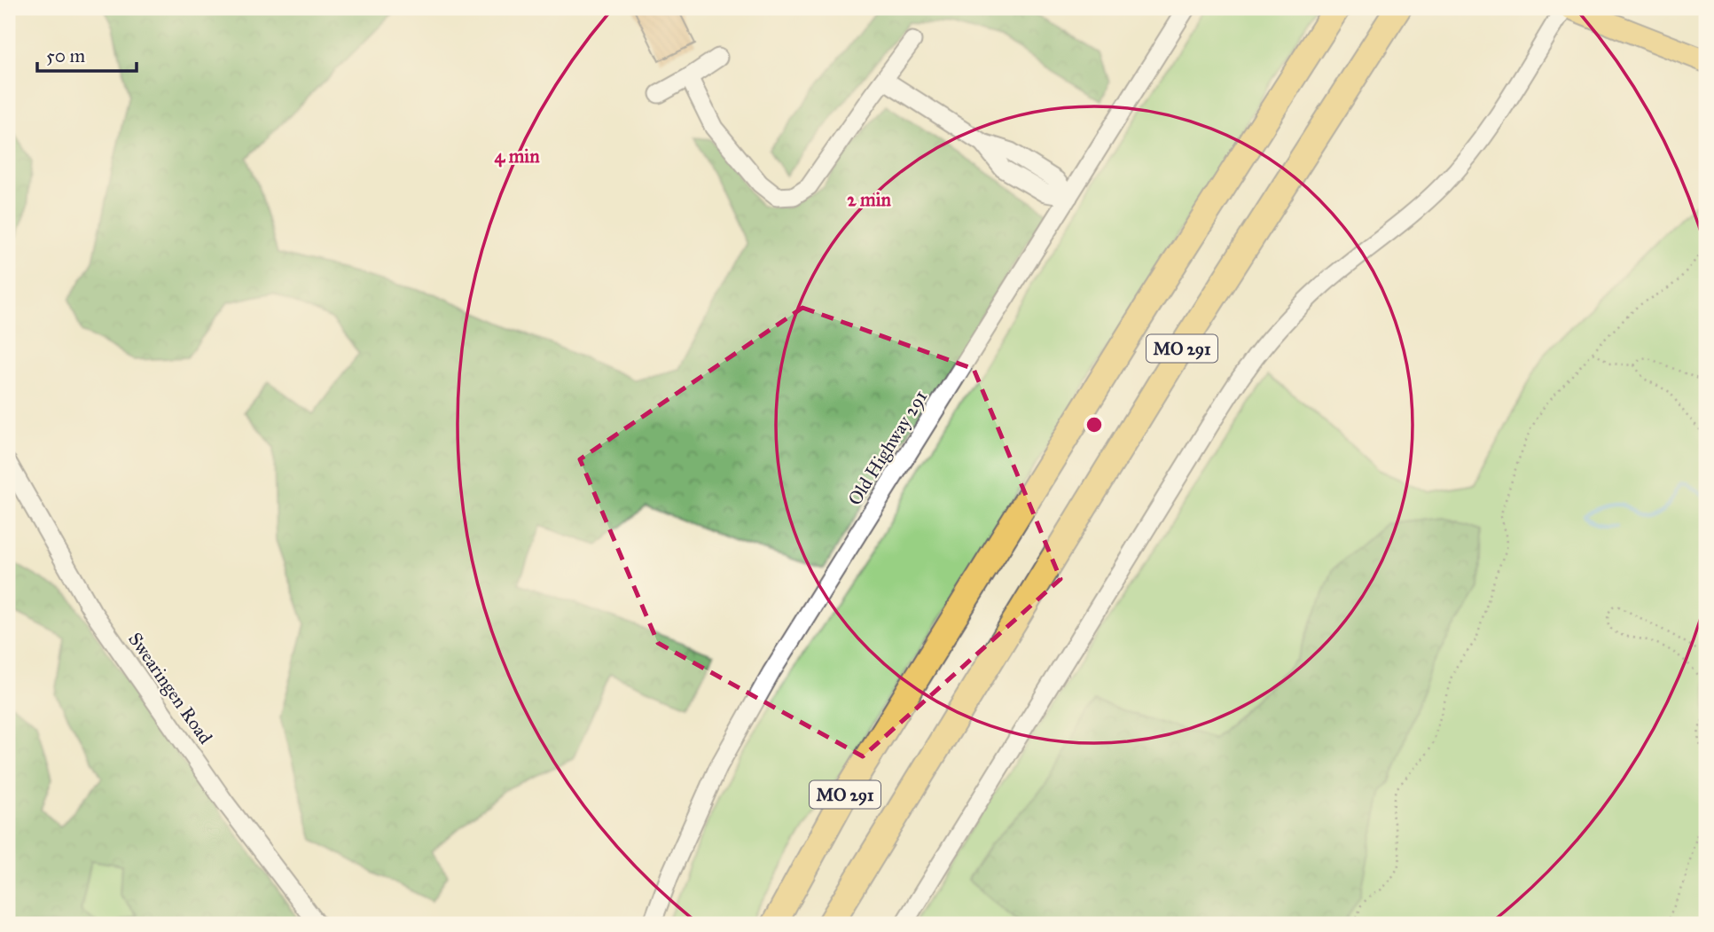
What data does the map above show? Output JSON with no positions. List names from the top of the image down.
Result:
{
  "streets": {
    "highway": ["MO 291"],
    "street": ["Old Highway 291", "Swearingen Road"]
  },
  "scale_bar": "50 m",
  "rings": ["4 min", "2 min"]
}
